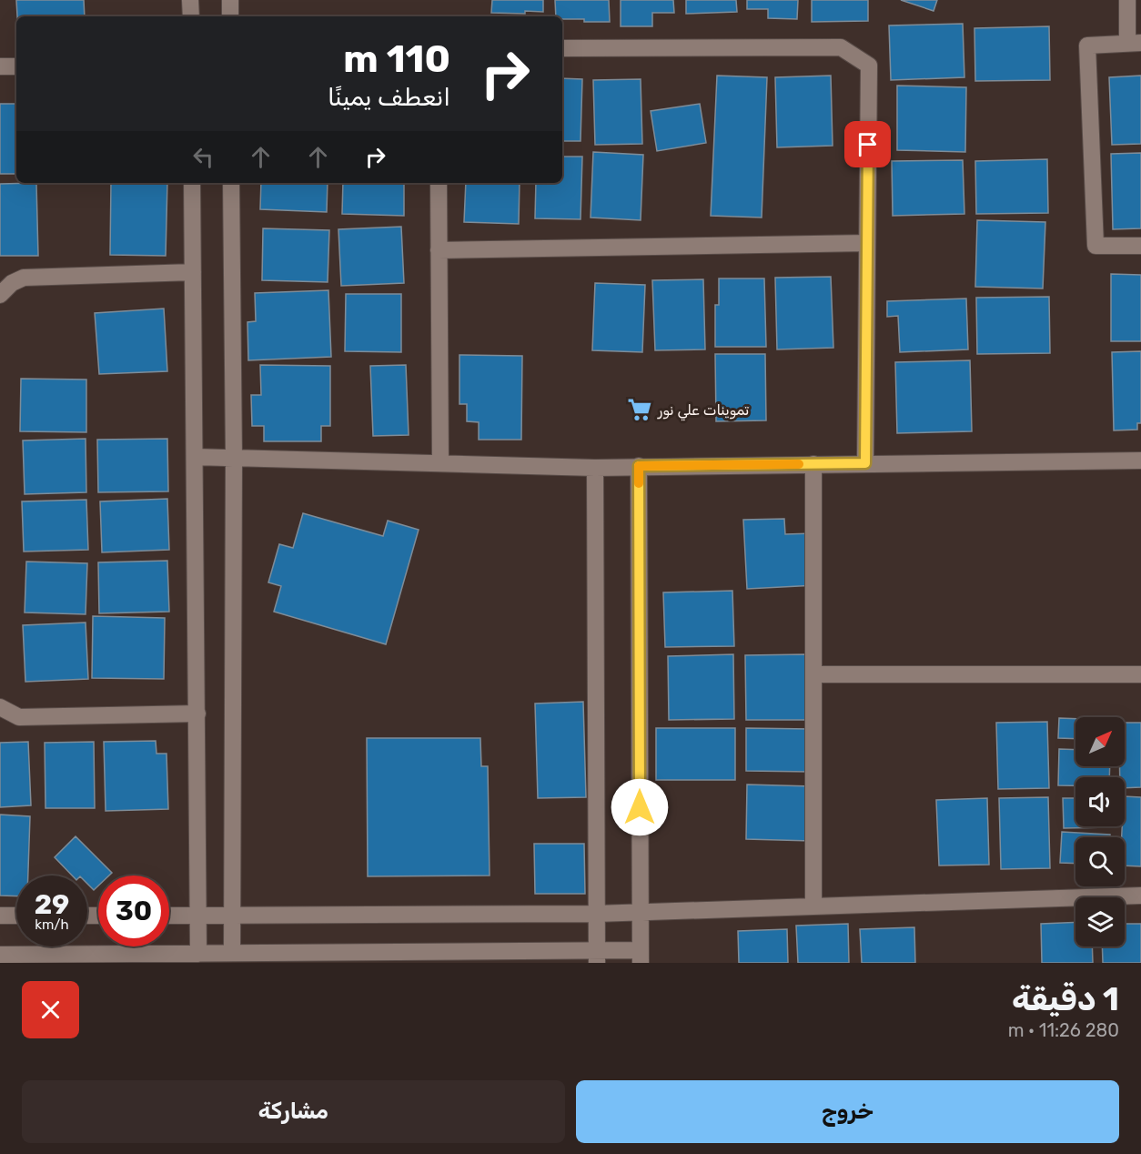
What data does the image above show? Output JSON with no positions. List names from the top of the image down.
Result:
{
  "places": {
    "supermarket": ["تموينات علي نور"]
  },
  "north": "top right",
  "page": {
    "turn": ["110 m", "انعطف يمينًا"],
    "speed": "29 km/h",
    "limit": "30",
    "heading": ["1 دقيقة", "280 m · 11:26"],
    "buttons": ["خروج", "مشاركة"]
  }
}
